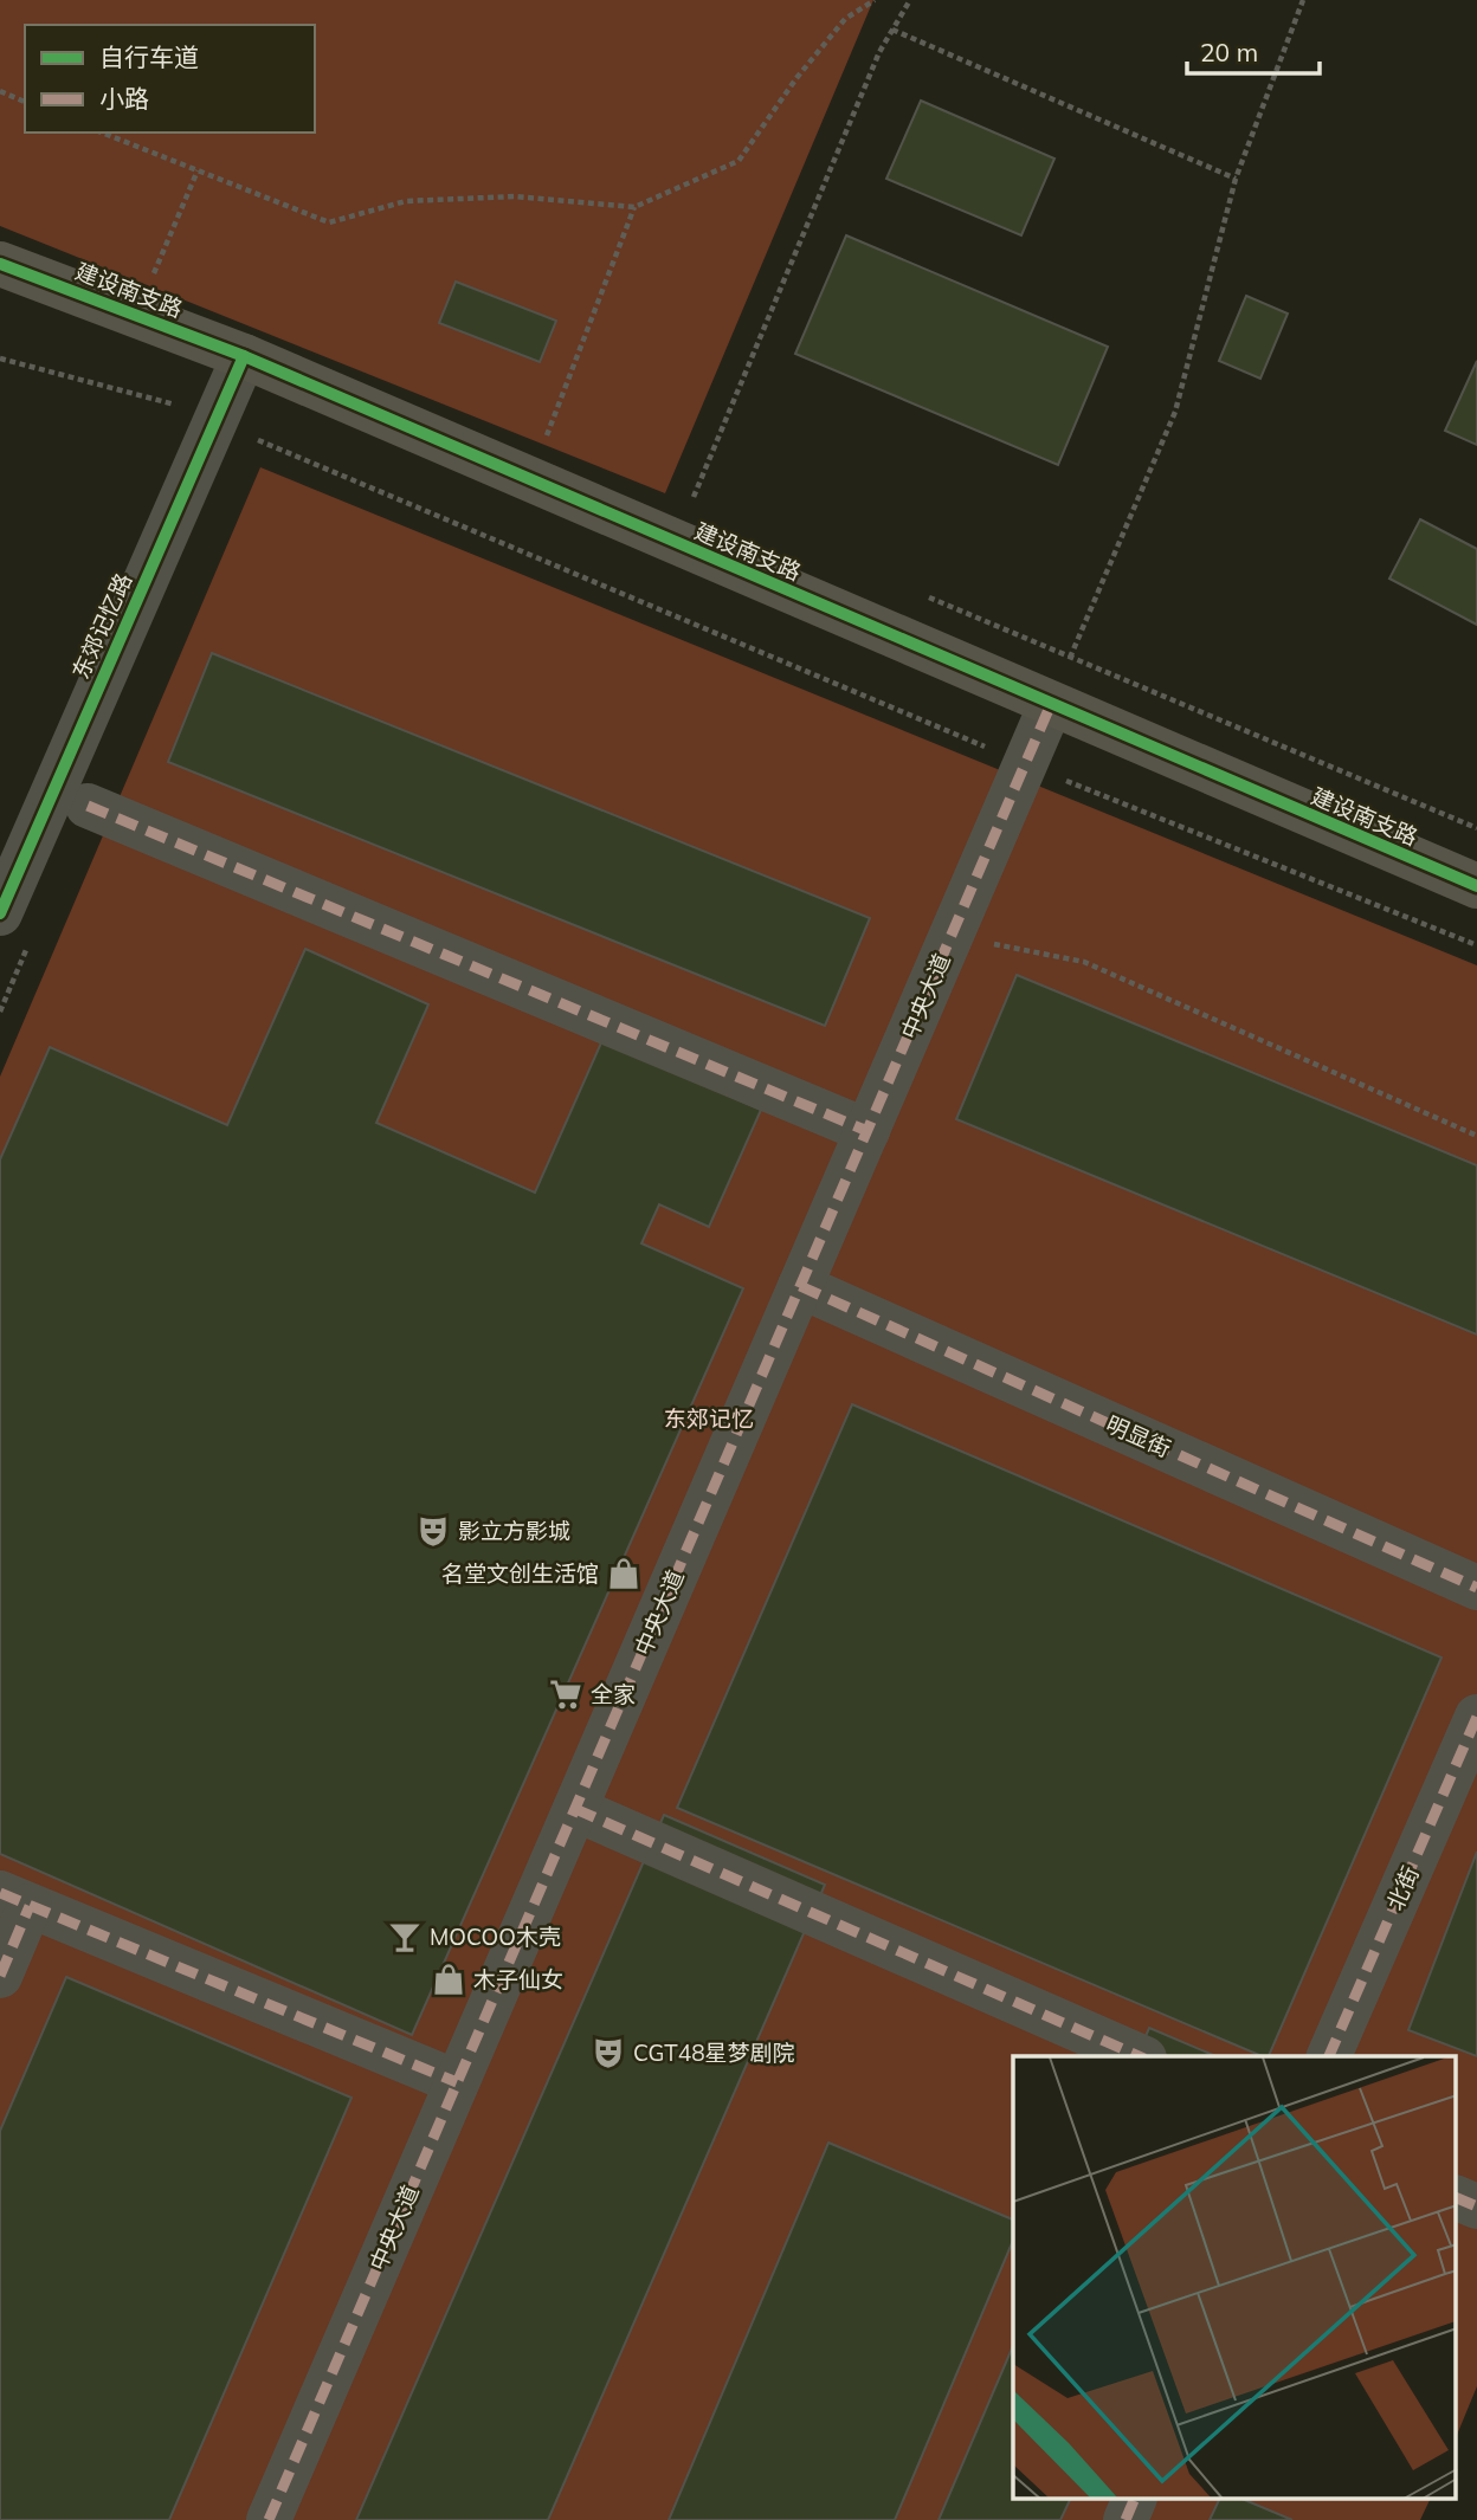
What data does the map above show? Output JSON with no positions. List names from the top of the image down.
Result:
{
  "streets": {
    "street": [
      "建设南支路",
      "东郊记忆路",
      "中央大道",
      "明显街",
      "北街"
    ]
  },
  "crossings": [
    ["建设南支路", "东郊记忆路"],
    ["建设南支路", "中央大道"],
    ["中央大道", "明显街"]
  ],
  "parks": ["东郊记忆"],
  "places": {
    "theatre": ["影立方影城", "CGT48星梦剧院"],
    "shop": ["名堂文创生活馆", "木子仙女"],
    "supermarket": ["全家"],
    "bar": ["MOCOO木壳"]
  },
  "legend": ["自行车道", "小路"],
  "scale_bar": "20 m"
}
